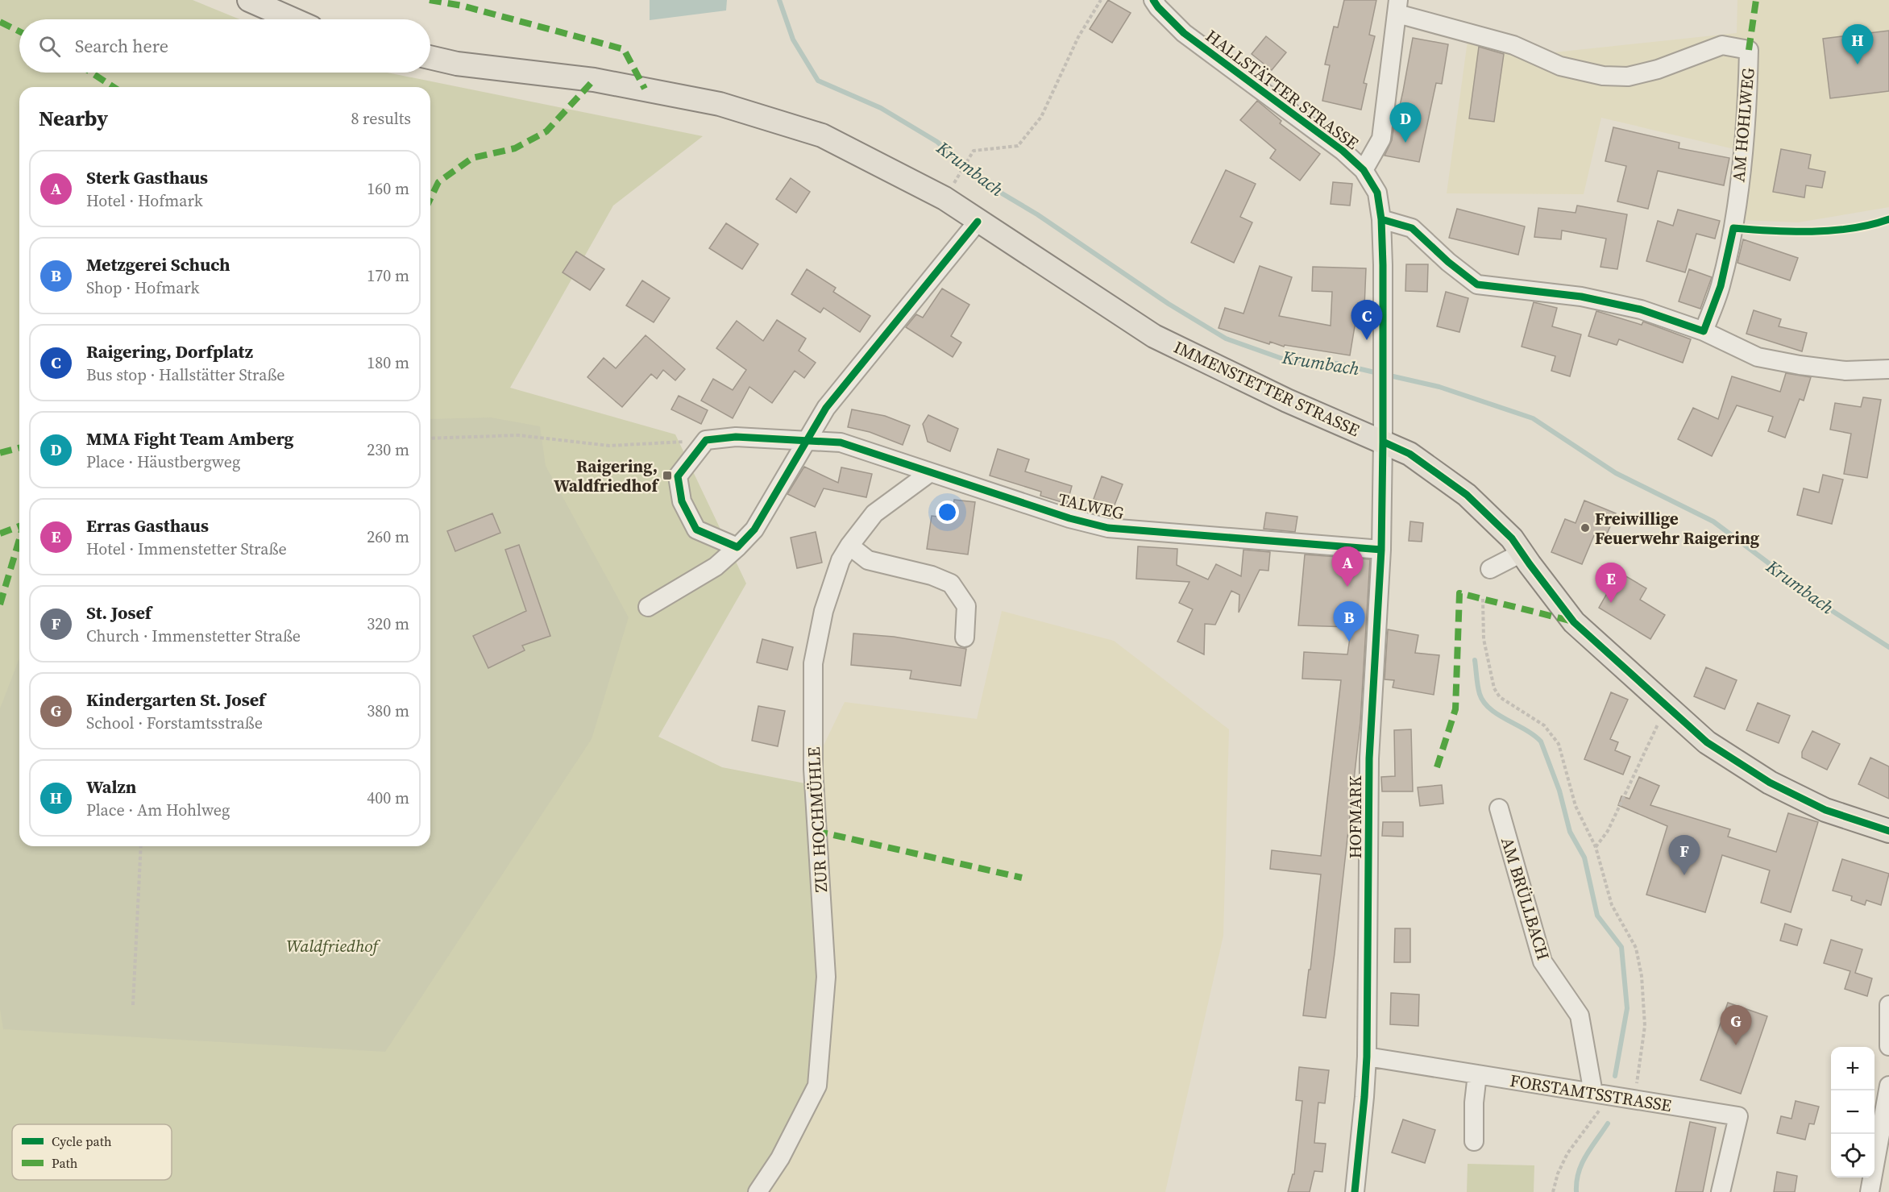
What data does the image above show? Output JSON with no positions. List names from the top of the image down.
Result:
{
  "streets": {
    "main road": ["IMMENSTETTER STRASSE"],
    "street": [
      "HALLSTÄTTER STRASSE",
      "AM HOHLWEG",
      "TALWEG",
      "HOFMARK",
      "ZUR HOCHMÜHLE",
      "AM BRÜLLBACH",
      "FORSTAMTSSTRASSE"
    ]
  },
  "crossings": [
    ["HALLSTÄTTER STRASSE", "IMMENSTETTER STRASSE"],
    ["HALLSTÄTTER STRASSE", "HOFMARK"],
    ["IMMENSTETTER STRASSE", "HOFMARK"],
    ["TALWEG", "HOFMARK"],
    ["TALWEG", "ZUR HOCHMÜHLE"],
    ["HOFMARK", "FORSTAMTSSTRASSE"],
    ["AM BRÜLLBACH", "FORSTAMTSSTRASSE"]
  ],
  "water": ["Krumbach"],
  "parks": ["Waldfriedhof"],
  "places": {
    "transit": ["Raigering, Waldfriedhof"],
    "other": ["Freiwillige Feuerwehr Raigering"]
  },
  "legend": ["Cycle path", "Path"],
  "page": {
    "search": "Search here",
    "pins": [
      "H",
      "D",
      "C",
      "A",
      "E",
      "B",
      "F",
      "G"
    ],
    "heading": ["Nearby", "8 results"],
    "list": [
      {
        "mark": "A",
        "name": "Sterk Gasthaus",
        "note": "Hotel · Hofmark",
        "value": "160 m"
      },
      {
        "mark": "B",
        "name": "Metzgerei Schuch",
        "note": "Shop · Hofmark",
        "value": "170 m"
      },
      {
        "mark": "C",
        "name": "Raigering, Dorfplatz",
        "note": "Bus stop · Hallstätter Straße",
        "value": "180 m"
      },
      {
        "mark": "D",
        "name": "MMA Fight Team Amberg",
        "note": "Place · Häustbergweg",
        "value": "230 m"
      },
      {
        "mark": "E",
        "name": "Erras Gasthaus",
        "note": "Hotel · Immenstetter Straße",
        "value": "260 m"
      },
      {
        "mark": "F",
        "name": "St. Josef",
        "note": "Church · Immenstetter Straße",
        "value": "320 m"
      },
      {
        "mark": "G",
        "name": "Kindergarten St. Josef",
        "note": "School · Forstamtsstraße",
        "value": "380 m"
      },
      {
        "mark": "H",
        "name": "Walzn",
        "note": "Place · Am Hohlweg",
        "value": "400 m"
      }
    ],
    "map_buttons": ["+", "−"]
  }
}
